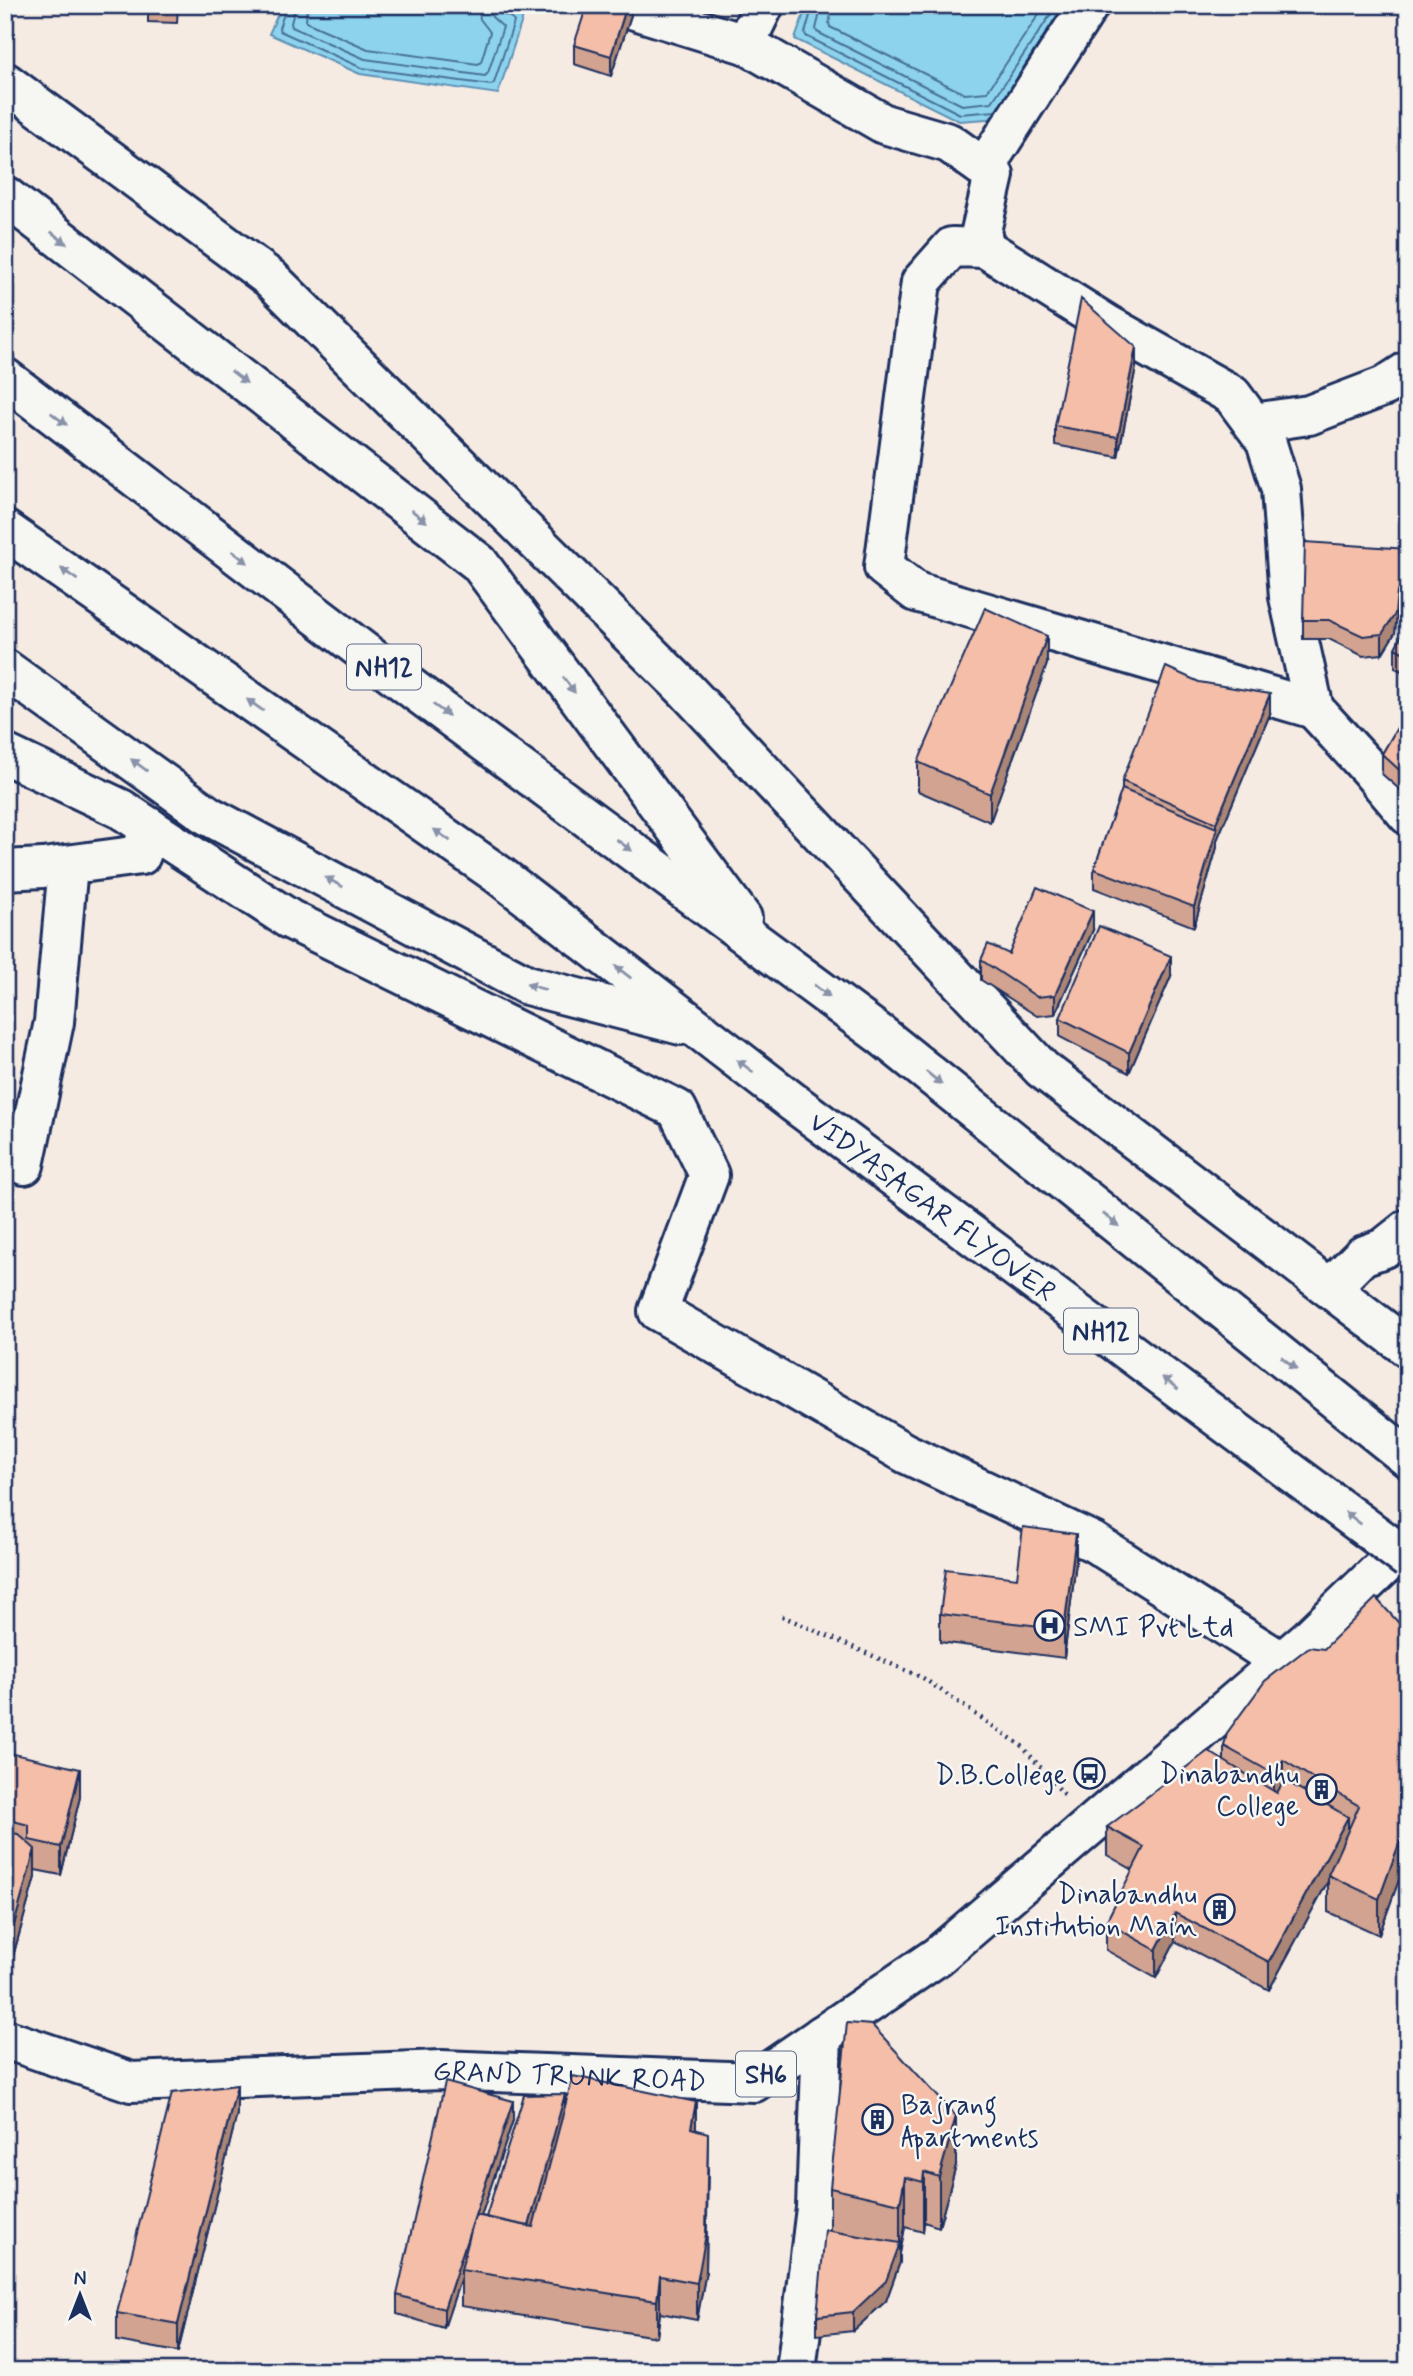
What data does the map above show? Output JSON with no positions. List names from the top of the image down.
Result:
{
  "streets": {
    "main road": [
      "NH12",
      "VIDYASAGAR FLYOVER",
      "SH6",
      "GRAND TRUNK ROAD"
    ]
  },
  "crossings": [
    ["NH12", "VIDYASAGAR FLYOVER"]
  ],
  "places": {
    "hospital": ["SMI Pvt Ltd"],
    "bus stop": ["D.B.College"],
    "building": ["Dinabandhu College", "Dinabandhu Institution Main", "Bajrang Apartments"]
  },
  "north": "top"
}
